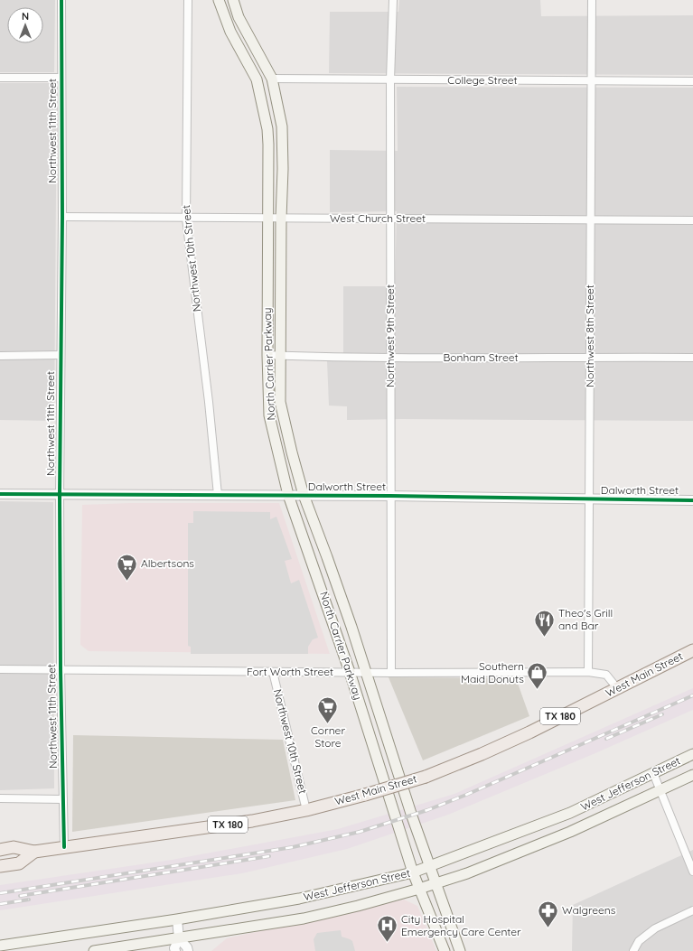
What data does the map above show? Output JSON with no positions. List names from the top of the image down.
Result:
{
  "streets": {
    "main road": [
      "North Carrier Parkway",
      "West Main Street",
      "TX 180",
      "West Jefferson Street"
    ],
    "street": [
      "College Street",
      "Northwest 11th Street",
      "West Church Street",
      "Northwest 10th Street",
      "Northwest 9th Street",
      "Northwest 8th Street",
      "Bonham Street",
      "Dalworth Street",
      "Fort Worth Street"
    ]
  },
  "crossings": [
    ["College Street", "Northwest 9th Street"],
    ["College Street", "Northwest 8th Street"],
    ["College Street", "North Carrier Parkway"],
    ["Northwest 11th Street", "West Church Street"],
    ["Northwest 11th Street", "Dalworth Street"],
    ["Northwest 11th Street", "Fort Worth Street"],
    ["Northwest 11th Street", "West Main Street"],
    ["West Church Street", "Northwest 10th Street"],
    ["West Church Street", "Northwest 9th Street"],
    ["West Church Street", "Northwest 8th Street"],
    ["West Church Street", "North Carrier Parkway"],
    ["Northwest 10th Street", "Dalworth Street"],
    ["Northwest 10th Street", "Fort Worth Street"],
    ["Northwest 10th Street", "West Main Street"],
    ["Northwest 9th Street", "Bonham Street"],
    ["Northwest 9th Street", "Dalworth Street"],
    ["Northwest 9th Street", "Fort Worth Street"],
    ["Northwest 8th Street", "Bonham Street"],
    ["Northwest 8th Street", "Dalworth Street"],
    ["Northwest 8th Street", "Fort Worth Street"],
    ["Bonham Street", "North Carrier Parkway"],
    ["North Carrier Parkway", "Dalworth Street"],
    ["North Carrier Parkway", "Fort Worth Street"],
    ["North Carrier Parkway", "West Jefferson Street"],
    ["Fort Worth Street", "West Main Street"]
  ],
  "places": {
    "supermarket": ["Albertsons", "Corner Store"],
    "restaurant": ["Theo's Grill and Bar"],
    "shop": ["Southern Maid Donuts"],
    "pharmacy": ["Walgreens"],
    "hospital": ["City Hospital Emergency Care Center"]
  },
  "north": "top"
}
